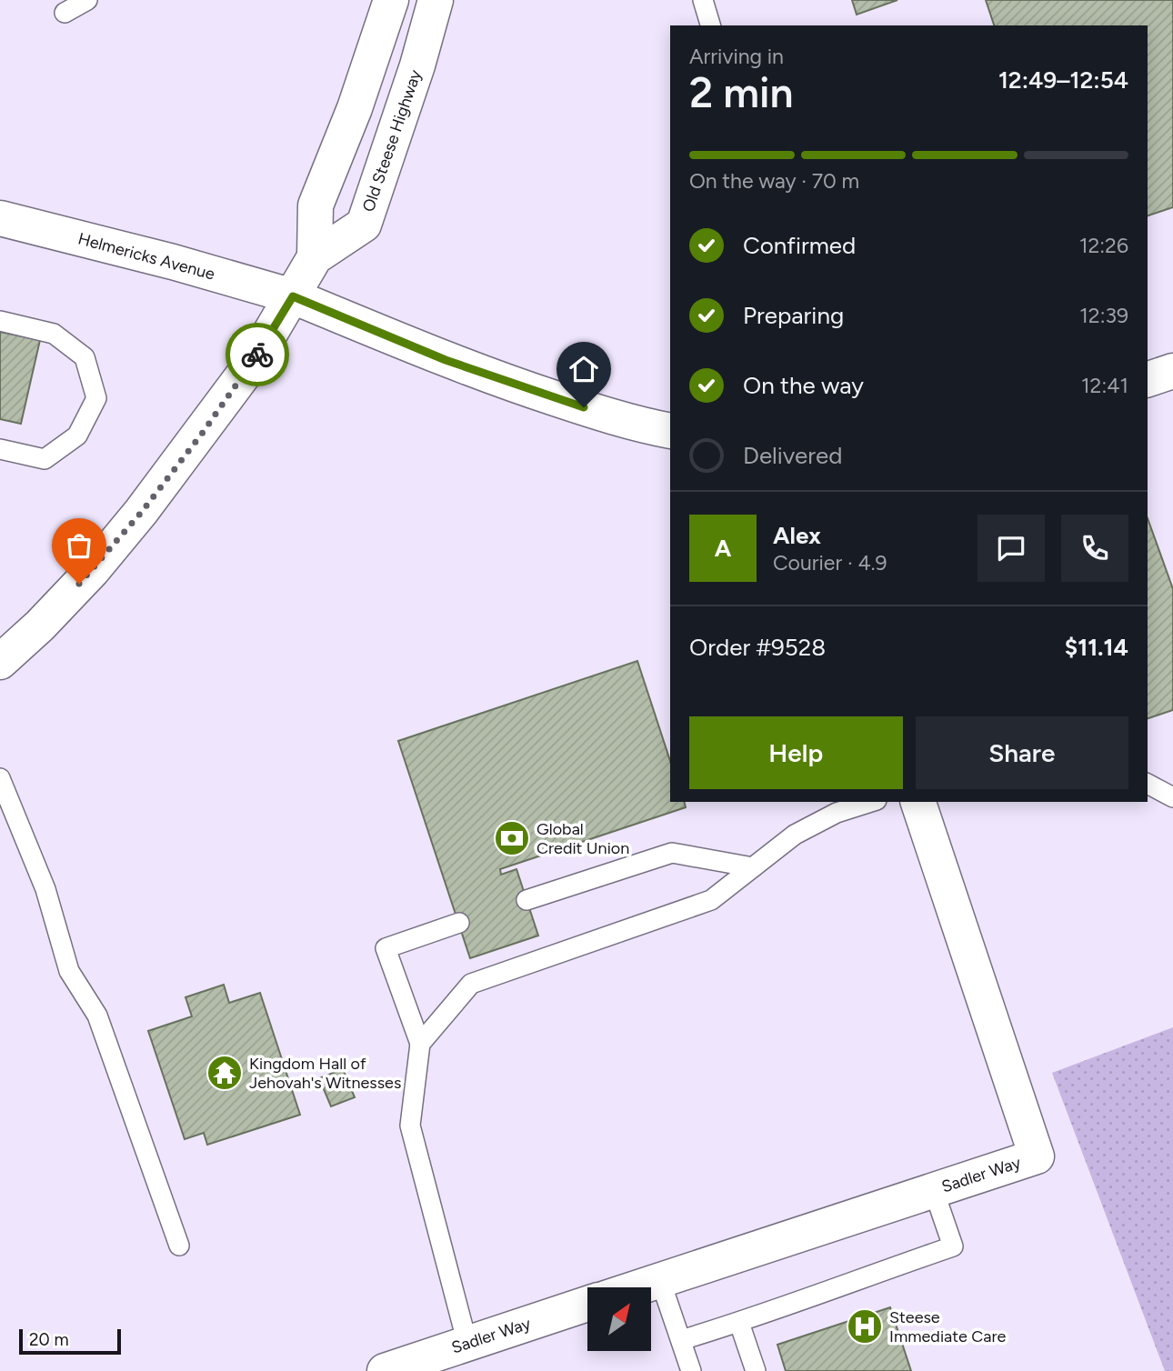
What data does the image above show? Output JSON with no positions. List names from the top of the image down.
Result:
{
  "streets": {
    "street": ["Old Steese Highway", "Helmericks Avenue", "Sadler Way"]
  },
  "crossings": [
    ["Old Steese Highway", "Helmericks Avenue"]
  ],
  "places": {
    "bank": ["Global Credit Union"],
    "temple": ["Kingdom Hall of Jehovah's Witnesses"],
    "hospital": ["Steese Immediate Care"]
  },
  "scale_bar": "20 m",
  "north": "top right",
  "page": {
    "heading": ["2 min", "Arriving in", "12:49–12:54"],
    "panel": [
      "Alex",
      "Courier · 4.9",
      "Order #9528",
      "$11.14"
    ],
    "bar": "On the way · 70 m",
    "list": [
      ["Confirmed", "12:26"],
      ["Preparing", "12:39"],
      ["On the way", "12:41"],
      "Delivered"
    ],
    "round": "A",
    "buttons": ["Help", "Share"],
    "scale": "20 m"
  }
}
